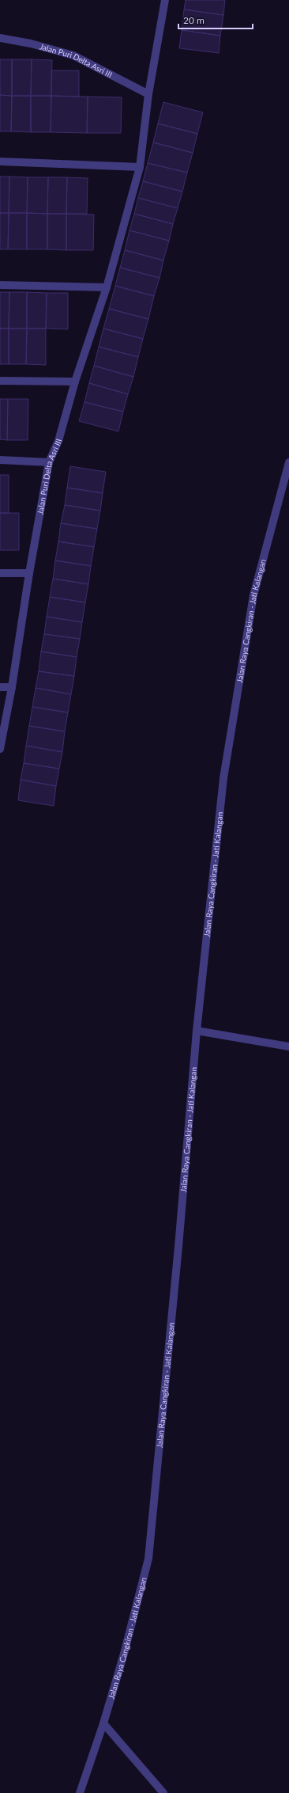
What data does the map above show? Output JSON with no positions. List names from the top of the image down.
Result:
{
  "streets": {
    "street": ["Jalan Puri Delta Asri III", "Jalan Raya Cangkiran - Jati Kalangan"]
  },
  "scale_bar": "20 m"
}
